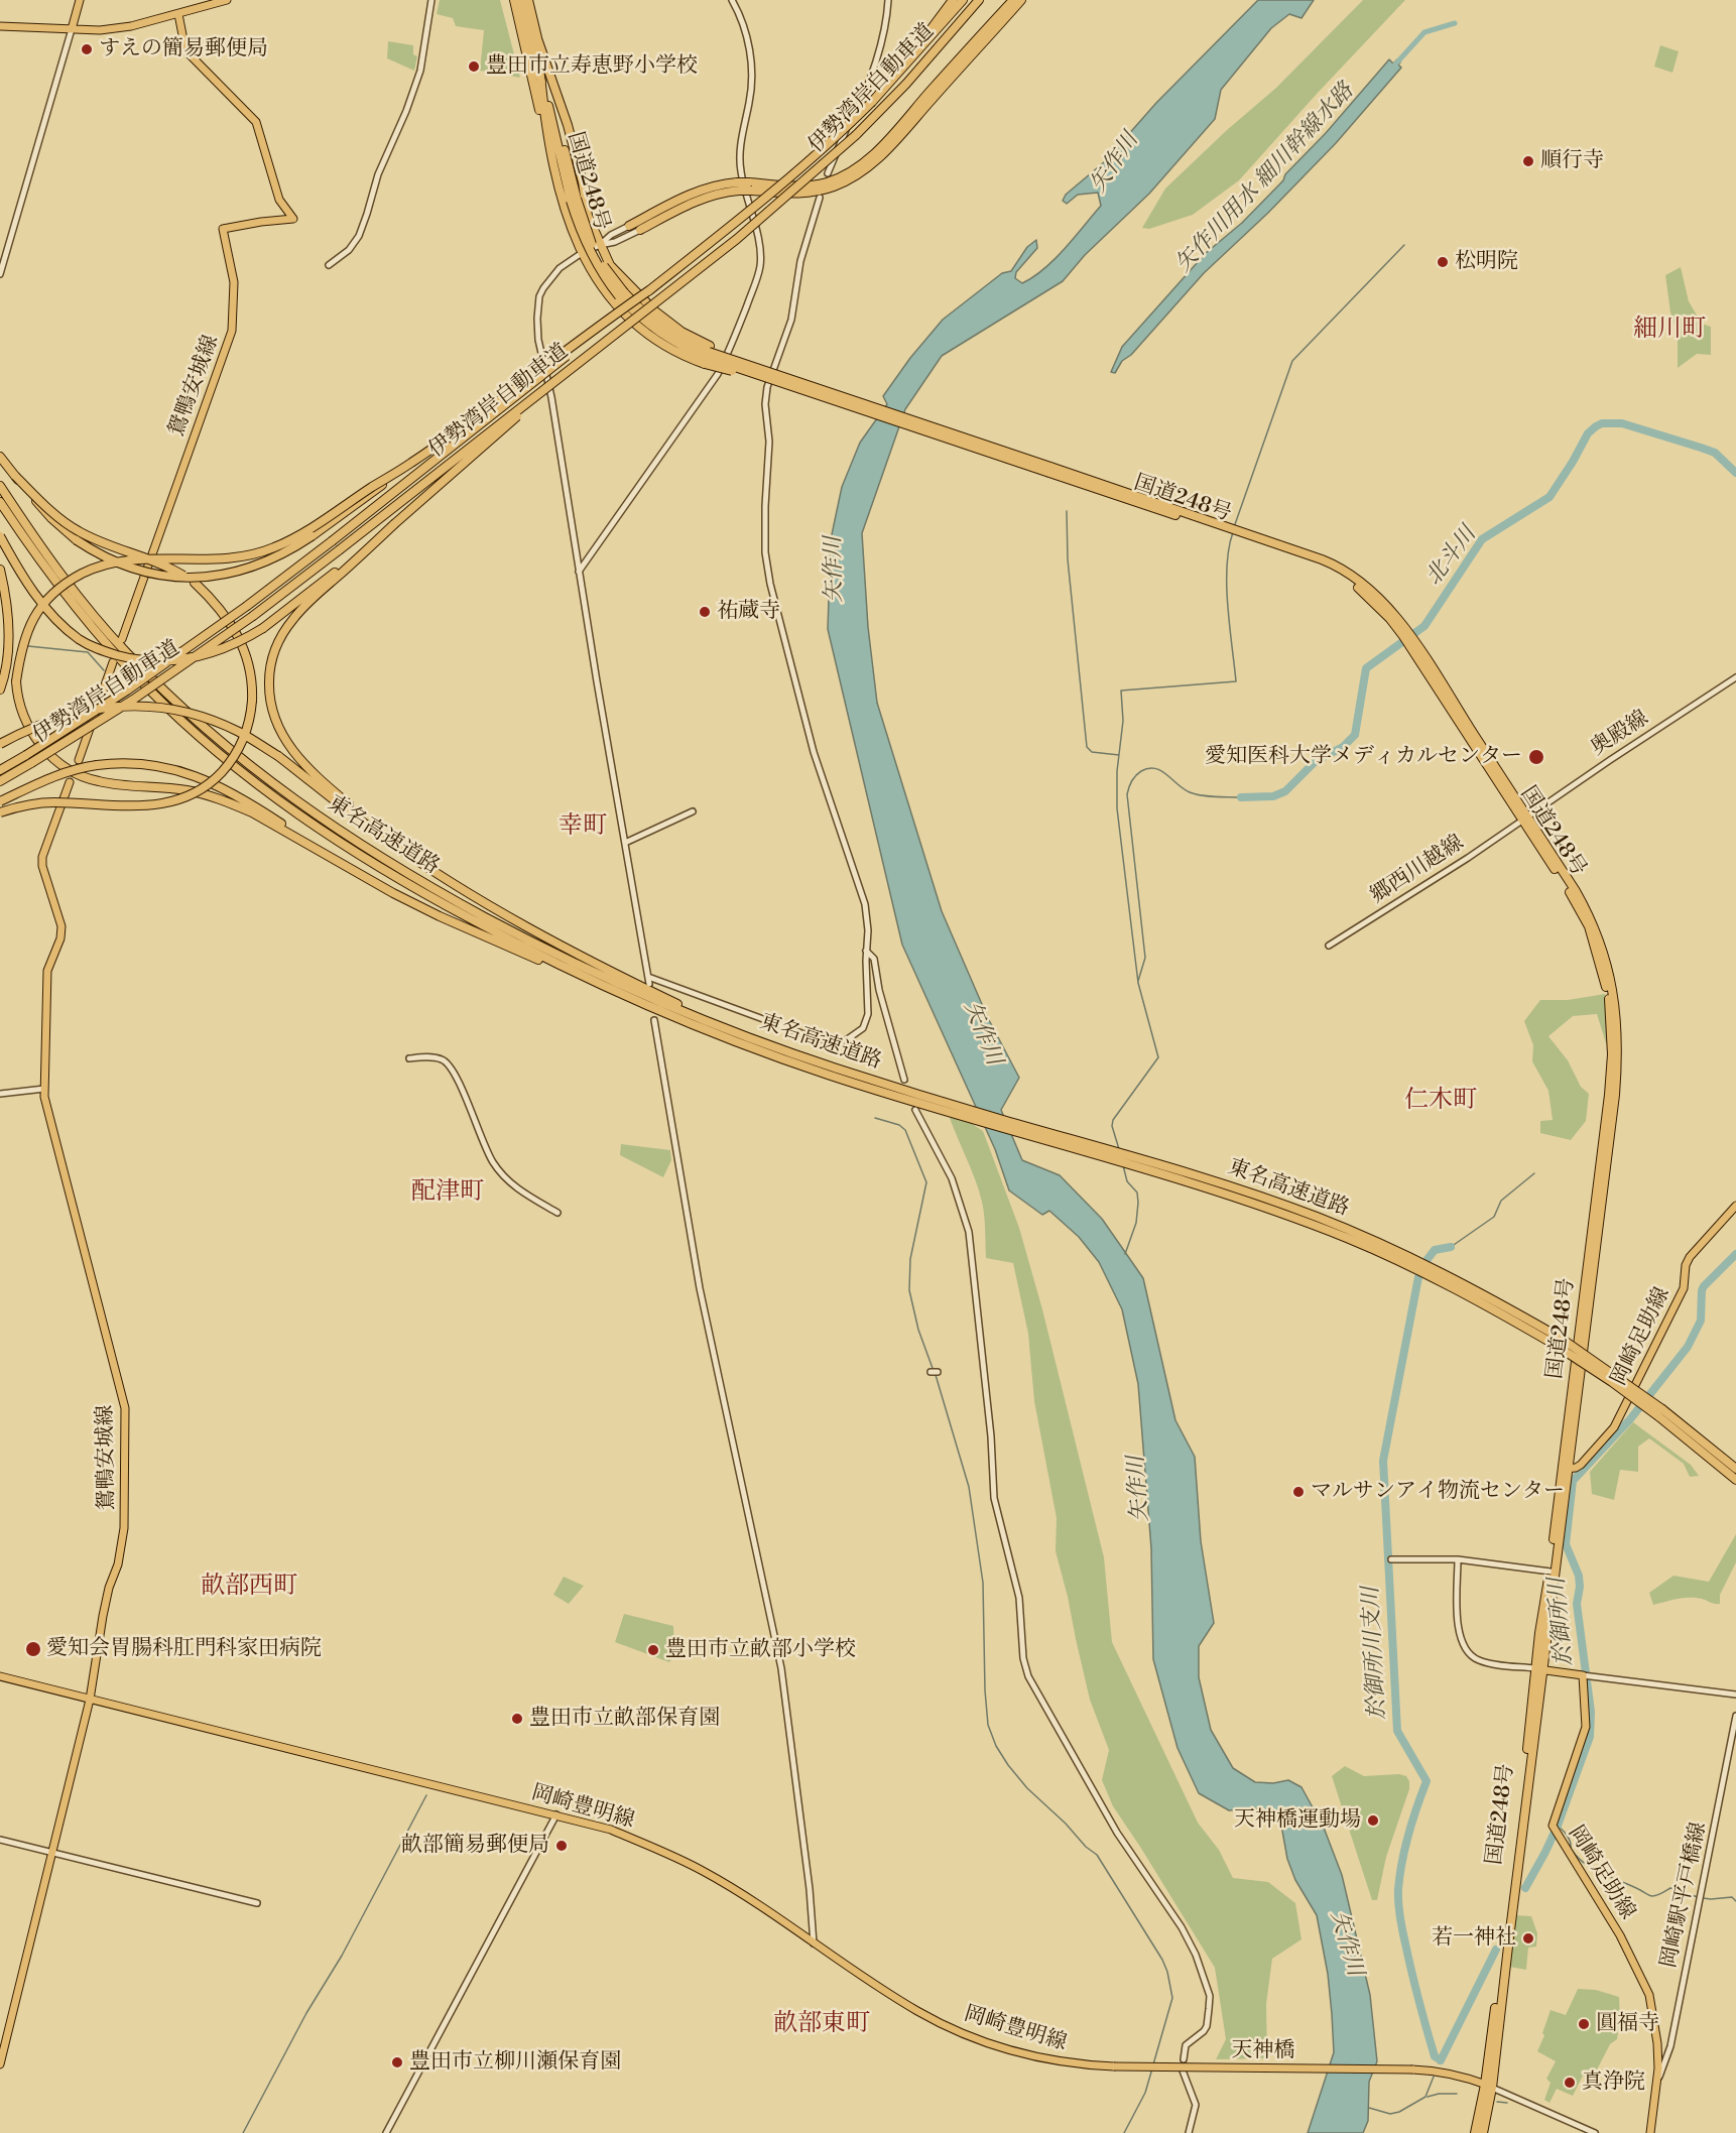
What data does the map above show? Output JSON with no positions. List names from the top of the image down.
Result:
{
  "streets": {
    "highway": ["伊勢湾岸自動車道", "国道248号", "東名高速道路"],
    "main road": [
      "鴛鴨安城線",
      "岡崎足助線",
      "岡崎豊明線",
      "天神橋"
    ],
    "street": ["奥殿線", "郷西川越線", "岡崎駅平戸橋線"]
  },
  "crossings": [
    ["国道248号", "奥殿線"],
    ["国道248号", "郷西川越線"],
    ["国道248号", "岡崎足助線"],
    ["国道248号", "天神橋"],
    ["鴛鴨安城線", "岡崎豊明線"],
    ["奥殿線", "郷西川越線"],
    ["岡崎足助線", "岡崎駅平戸橋線"],
    ["岡崎豊明線", "天神橋"]
  ],
  "districts": [
    "細川町",
    "幸町",
    "仁木町",
    "配津町",
    "畝部西町",
    "畝部東町"
  ],
  "water": [
    "矢作川",
    "矢作川用水 細川幹線水路",
    "北斗川",
    "於御所川",
    "於御所川支川"
  ],
  "places": [
    "すえの簡易郵便局",
    "豊田市立寿恵野小学校",
    "順行寺",
    "松明院",
    "祐蔵寺",
    "愛知医科大学メディカルセンター",
    "マルサンアイ物流センター",
    "愛知会胃腸科肛門科家田病院",
    "豊田市立畝部小学校",
    "豊田市立畝部保育園",
    "天神橋運動場",
    "畝部簡易郵便局",
    "若一神社",
    "圓福寺",
    "豊田市立柳川瀬保育園",
    "真浄院"
  ]
}
